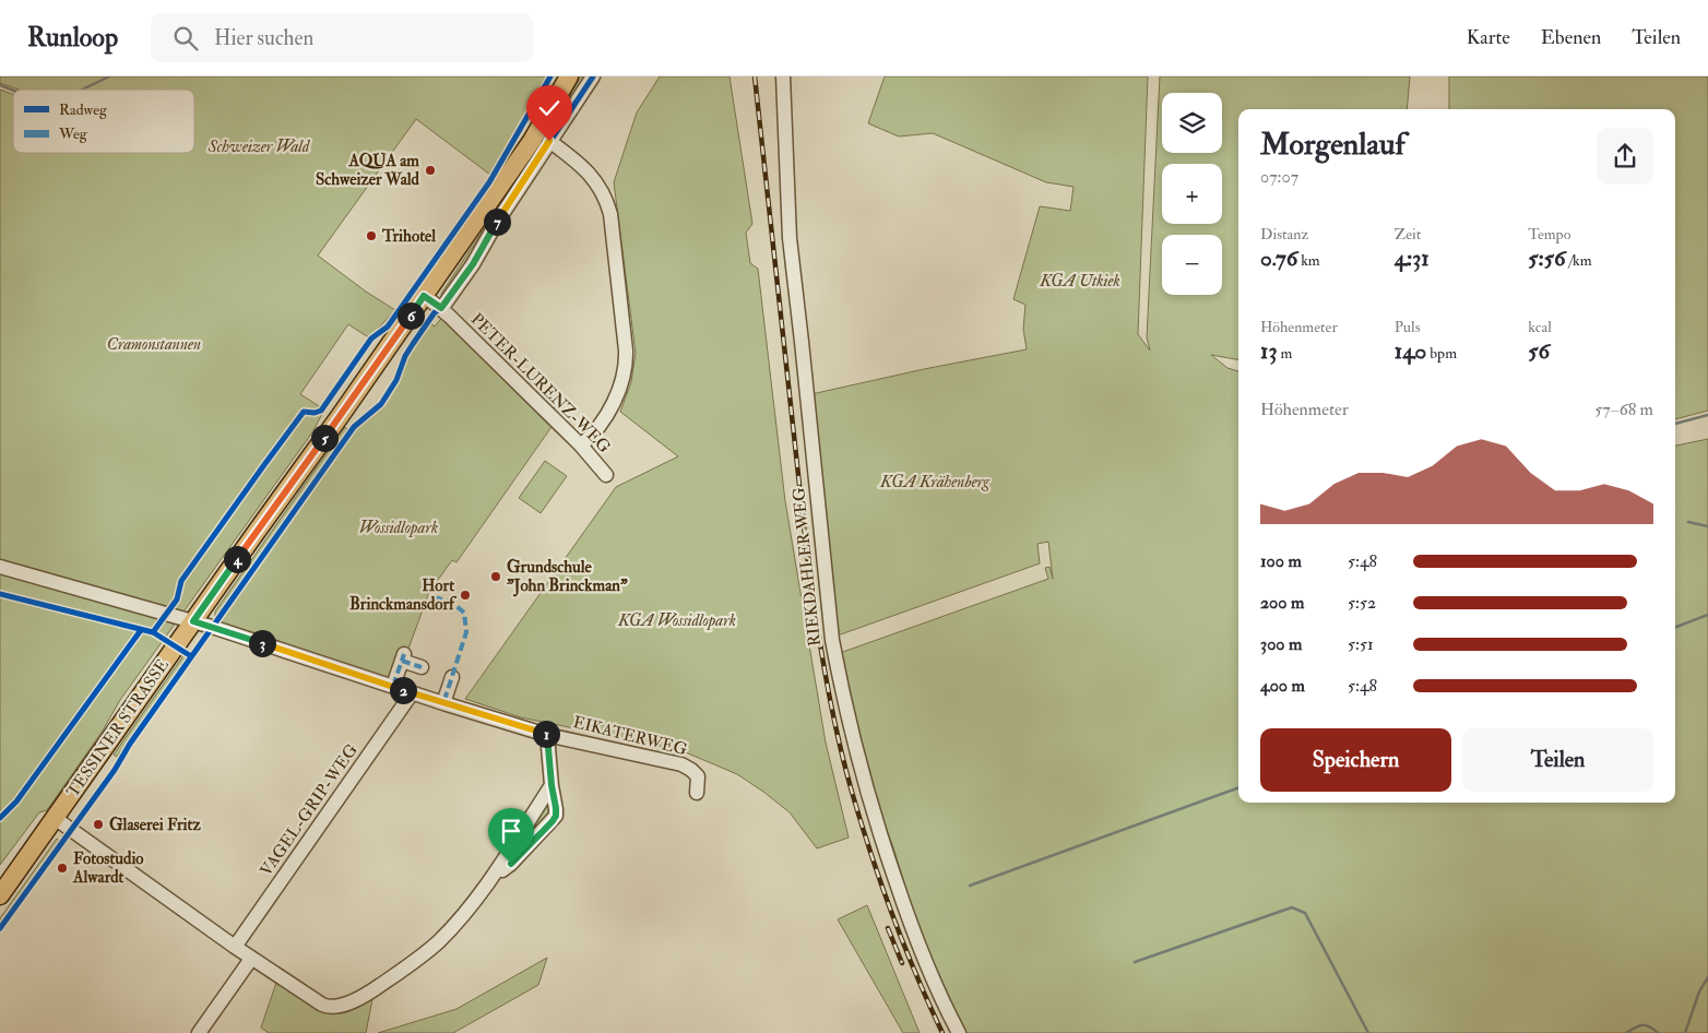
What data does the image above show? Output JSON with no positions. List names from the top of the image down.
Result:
{
  "streets": {
    "main road": ["TESSINER STRASSE"],
    "street": [
      "PETER-LURENZ-WEG",
      "RIEKDAHLER WEG",
      "EIKATERWEG",
      "VAGEL-GRIP-WEG"
    ]
  },
  "crossings": [
    ["PETER-LURENZ-WEG", "TESSINER STRASSE"],
    ["TESSINER STRASSE", "EIKATERWEG"],
    ["EIKATERWEG", "VAGEL-GRIP-WEG"]
  ],
  "parks": [
    "Schweizer Wald",
    "KGA Utkiek",
    "Cramonstannen",
    "KGA Krähenberg",
    "Wossidlopark",
    "KGA Wossidlopark"
  ],
  "places": [
    "AQUA am Schweizer Wald",
    "Trihotel",
    "Grundschule \"John Brinckman\"",
    "Hort Brinckmansdorf",
    "Glaserei Fritz",
    "Fotostudio Alwardt"
  ],
  "legend": ["Radweg", "Weg"],
  "page": {
    "header": "Runloop",
    "search": "Hier suchen",
    "nav": ["Karte", "Ebenen", "Teilen"],
    "map_buttons": ["+", "−"],
    "heading": ["Morgenlauf", "07:07"],
    "stats": [
      ["Distanz", "0.76 km"],
      ["Zeit", "4:31"],
      ["Tempo", "5:56 /km"],
      ["Höhenmeter", "13 m"],
      ["Puls", "140 bpm"],
      ["kcal", "56"]
    ],
    "pins": [
      "7",
      "6",
      "5",
      "4",
      "3",
      "2",
      "1"
    ],
    "chart": ["Höhenmeter", "57–68 m"],
    "list": [
      {
        "name": "100 m",
        "note": "5:48"
      },
      {
        "name": "200 m",
        "note": "5:52"
      },
      {
        "name": "300 m",
        "note": "5:51"
      },
      {
        "name": "400 m",
        "note": "5:48"
      }
    ],
    "buttons": ["Speichern", "Teilen"]
  }
}
